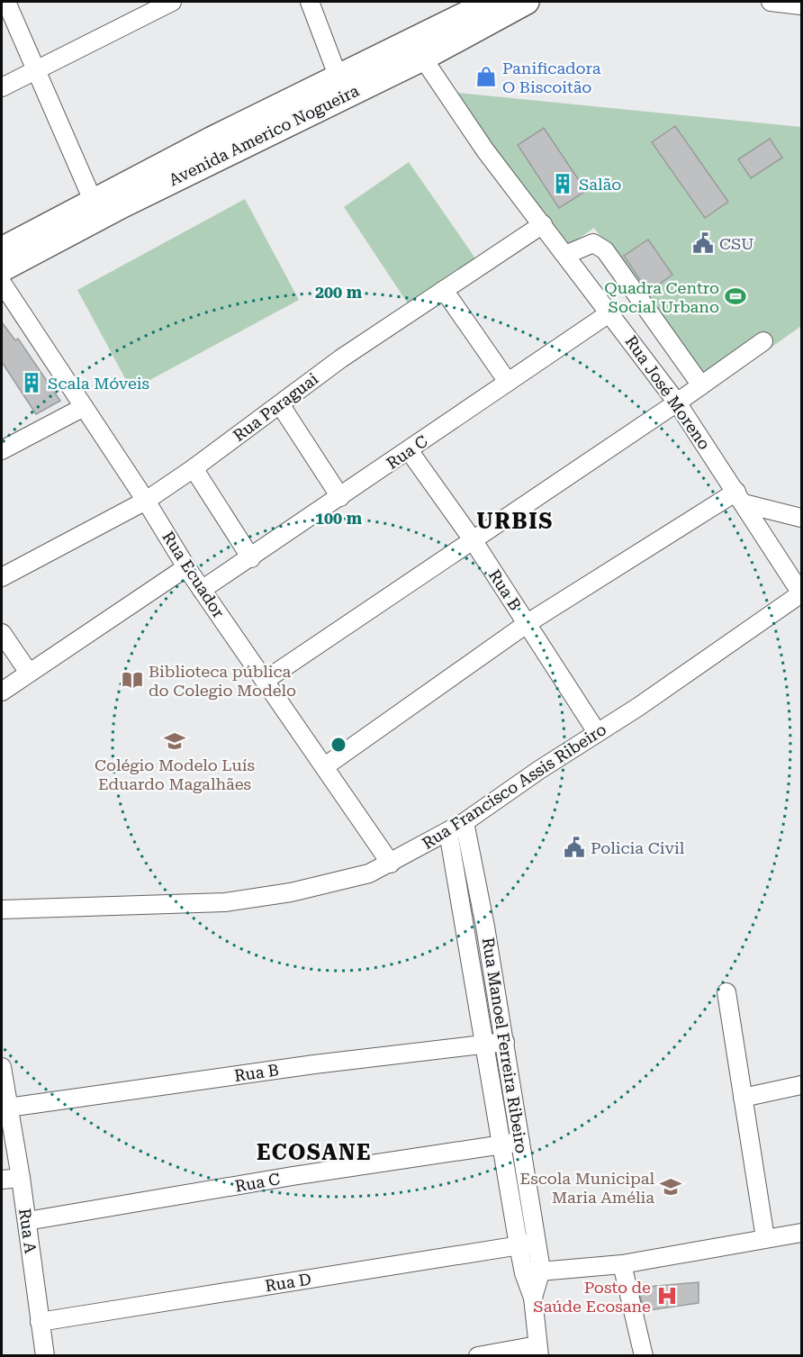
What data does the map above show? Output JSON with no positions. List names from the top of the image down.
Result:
{
  "streets": {
    "street": [
      "Avenida Americo Nogueira",
      "Rua José Moreno",
      "Rua Paraguai",
      "Rua C",
      "Rua Ecuador",
      "Rua B",
      "Rua Francisco Assis Ribeiro",
      "Rua Manoel Ferreira Ribeiro",
      "Rua A",
      "Rua D"
    ]
  },
  "crossings": [
    ["Avenida Americo Nogueira", "Rua José Moreno"],
    ["Rua José Moreno", "Rua Paraguai"],
    ["Rua José Moreno", "Rua C"],
    ["Rua José Moreno", "Rua Francisco Assis Ribeiro"],
    ["Rua Paraguai", "Rua Ecuador"],
    ["Rua C", "Rua Ecuador"],
    ["Rua C", "Rua B"],
    ["Rua C", "Rua Manoel Ferreira Ribeiro"],
    ["Rua C", "Rua A"],
    ["Rua Ecuador", "Rua Francisco Assis Ribeiro"],
    ["Rua B", "Rua Francisco Assis Ribeiro"],
    ["Rua B", "Rua Manoel Ferreira Ribeiro"],
    ["Rua B", "Rua A"],
    ["Rua Francisco Assis Ribeiro", "Rua Manoel Ferreira Ribeiro"],
    ["Rua Manoel Ferreira Ribeiro", "Rua D"],
    ["Rua A", "Rua D"]
  ],
  "districts": ["URBIS", "ECOSANE"],
  "places": {
    "shop": ["Panificadora O Biscoitão"],
    "building": ["Salão", "Scala Móveis"],
    "public building": ["CSU", "Policia Civil"],
    "sports": ["Quadra Centro Social Urbano"],
    "library": ["Biblioteca pública do Colegio Modelo"],
    "school or university": ["Colégio Modelo Luís Eduardo Magalhães", "Escola Municipal Maria Amélia"],
    "hospital": ["Posto de Saúde Ecosane"]
  },
  "rings": ["200 m", "100 m"]
}
